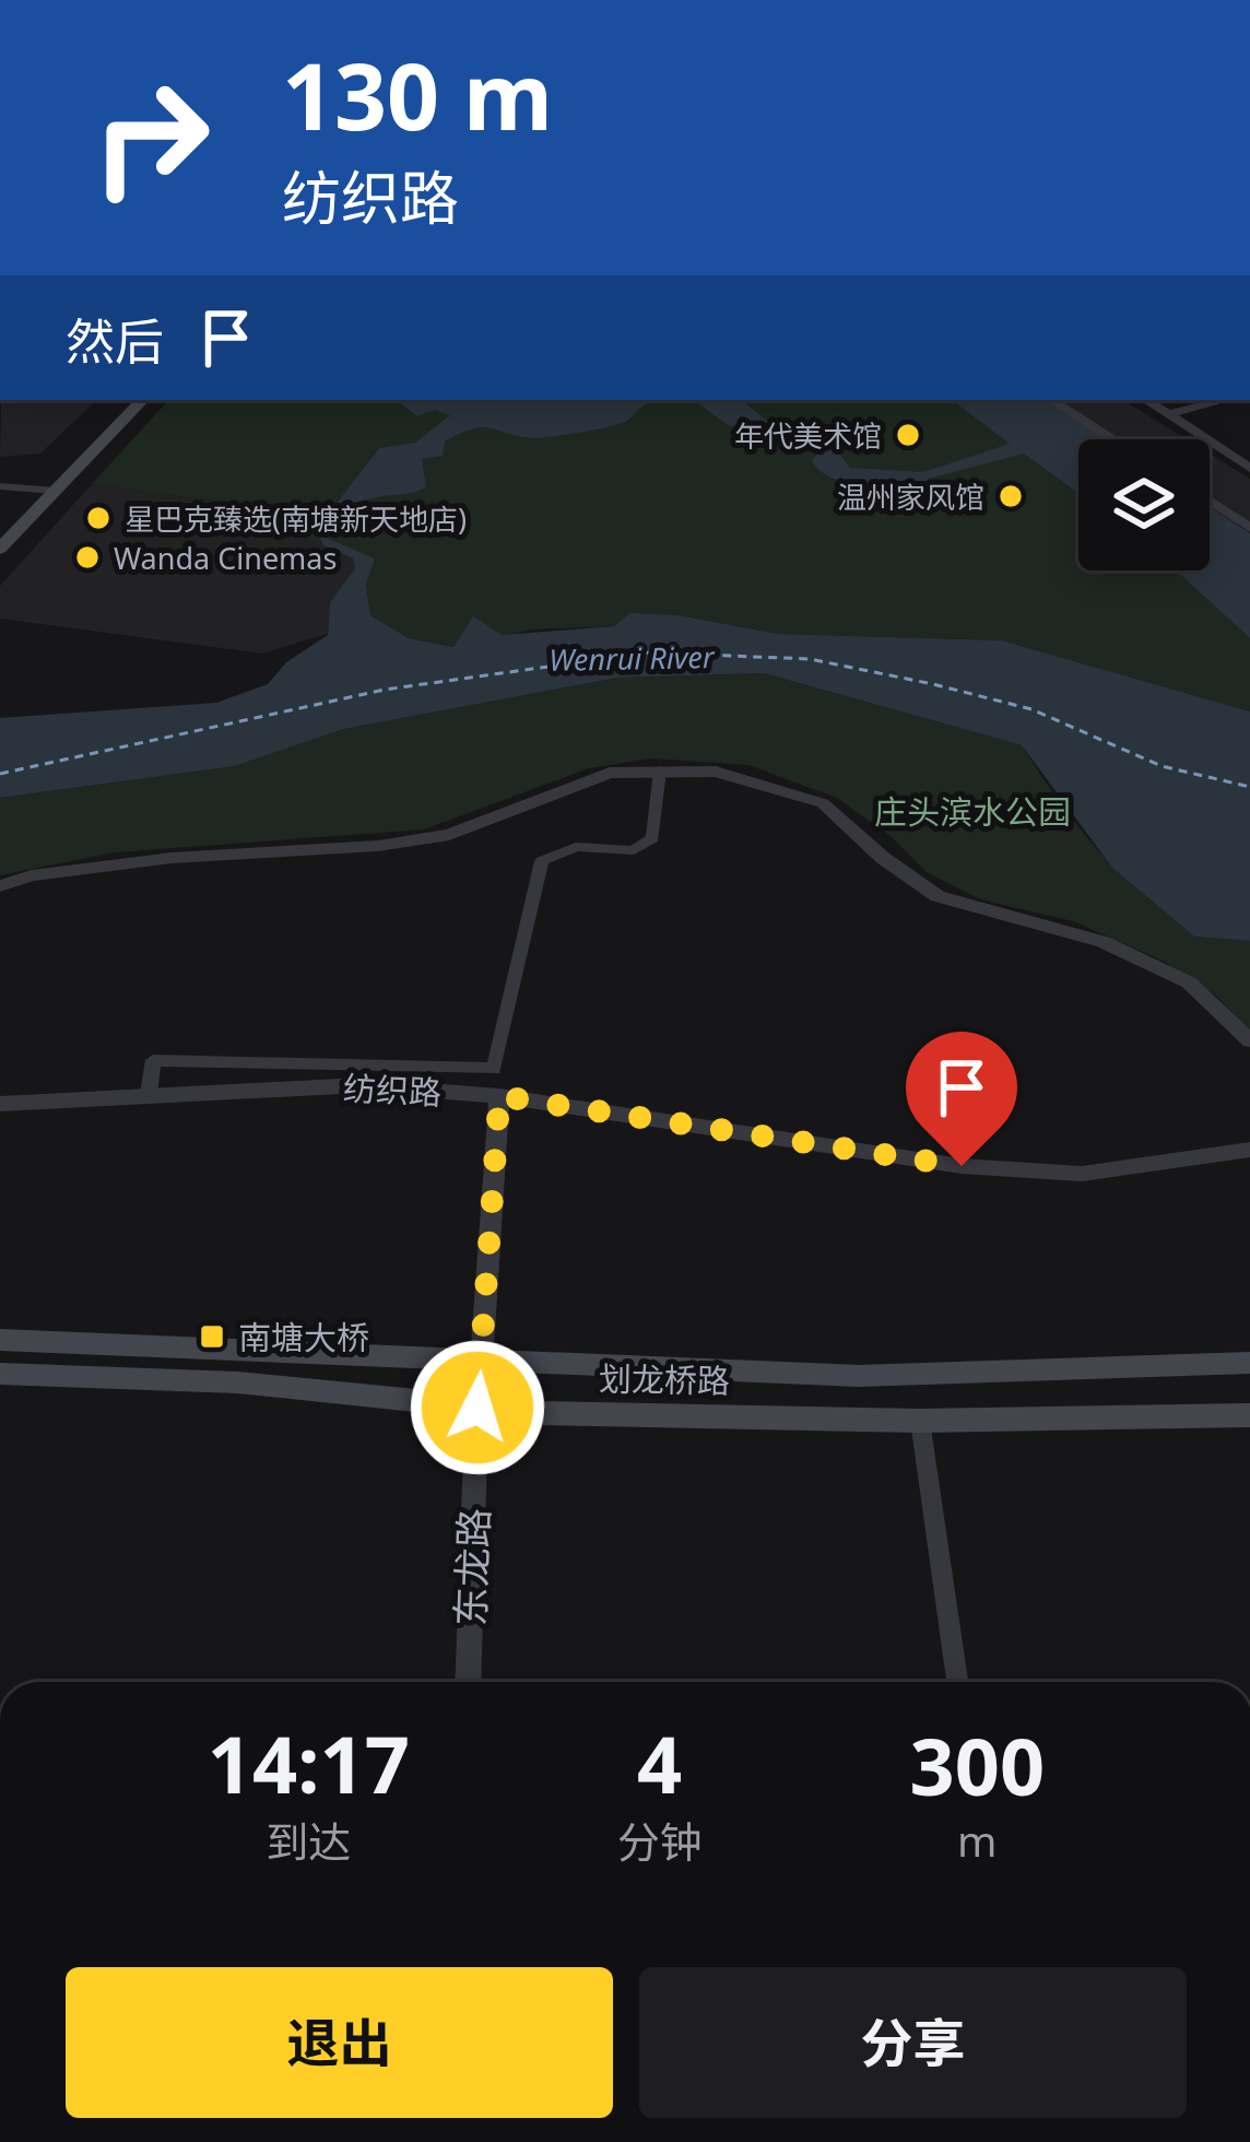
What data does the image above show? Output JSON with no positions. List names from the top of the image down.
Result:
{
  "streets": {
    "main road": ["划龙桥路"],
    "street": ["纺织路", "东龙路"]
  },
  "crossings": [
    ["纺织路", "东龙路"],
    ["划龙桥路", "东龙路"]
  ],
  "water": ["Wenrui River"],
  "parks": ["庄头滨水公园"],
  "places": {
    "other": [
      "年代美术馆",
      "温州家风馆",
      "星巴克臻选(南塘新天地店)",
      "Wanda Cinemas"
    ],
    "transit": ["南塘大桥"]
  },
  "page": {
    "turn": ["130 m", "纺织路"],
    "then": "然后",
    "eta": [
      "14:17",
      "到达",
      "4",
      "分钟",
      "300",
      "m"
    ],
    "buttons": ["退出", "分享"]
  }
}
